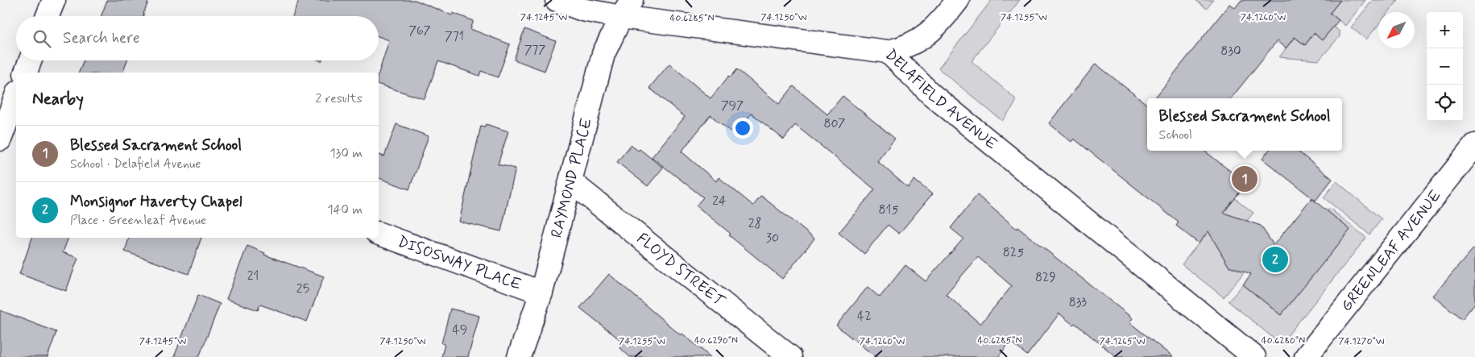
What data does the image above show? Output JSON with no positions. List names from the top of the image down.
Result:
{
  "streets": {
    "street": [
      "DELAFIELD AVENUE",
      "RAYMOND PLACE",
      "GREENLEAF AVENUE",
      "DISOSWAY PLACE",
      "FLOYD STREET"
    ]
  },
  "crossings": [
    ["DELAFIELD AVENUE", "RAYMOND PLACE"],
    ["RAYMOND PLACE", "DISOSWAY PLACE"],
    ["RAYMOND PLACE", "FLOYD STREET"]
  ],
  "house_numbers": [
    "767",
    "771",
    "777",
    "830",
    "797",
    "807",
    "24",
    "815",
    "28",
    "30",
    "825",
    "21",
    "829",
    "25",
    "833",
    "42",
    "49"
  ],
  "north": "bottom left",
  "page": {
    "map_buttons": ["+", "−"],
    "search": "Search here",
    "heading": ["Nearby", "2 results"],
    "popup": ["Blessed Sacrament School", "School"],
    "list": [
      {
        "mark": "1",
        "name": "Blessed Sacrament School",
        "note": "School · Delafield Avenue",
        "value": "130 m"
      },
      {
        "mark": "2",
        "name": "Monsignor Haverty Chapel",
        "note": "Place · Greenleaf Avenue",
        "value": "140 m"
      }
    ],
    "pins": ["1", "2"]
  },
  "coordinates": [
    "74.1245°W",
    "74.1250°W",
    "74.1255°W",
    "74.1260°W",
    "40.6285°N",
    "40.6290°N",
    "40.6280°N",
    "74.1265°W",
    "74.1270°W"
  ]
}
